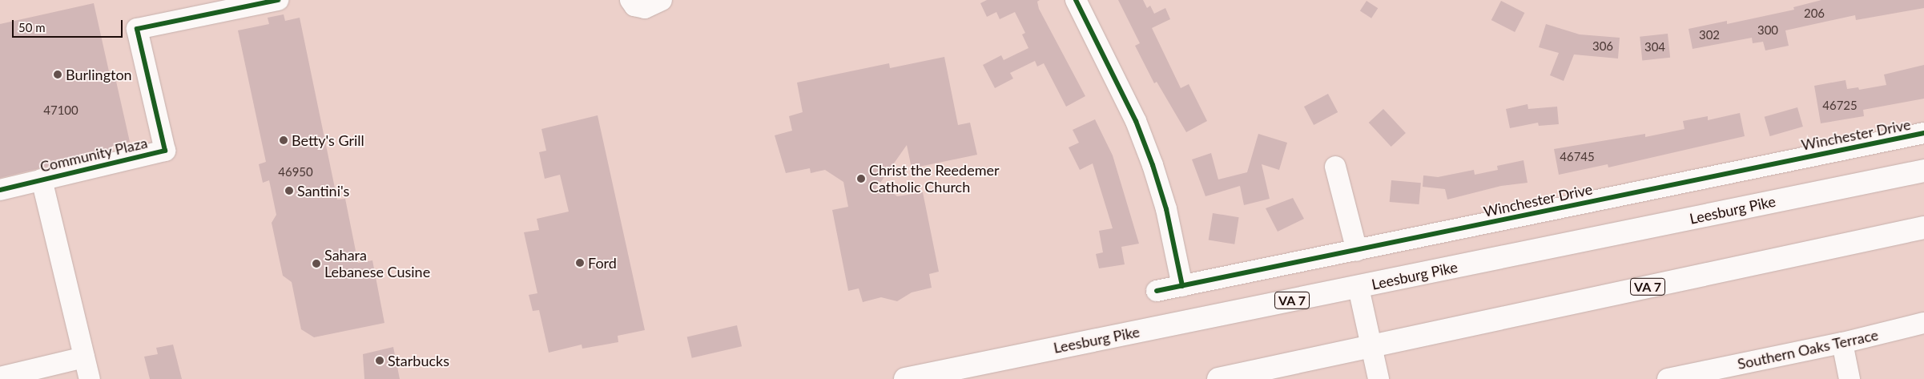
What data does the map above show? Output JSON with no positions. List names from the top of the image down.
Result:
{
  "streets": {
    "highway": ["Leesburg Pike", "VA 7"],
    "street": ["Winchester Drive", "Community Plaza", "Southern Oaks Terrace"]
  },
  "places": [
    "Burlington",
    "Betty's Grill",
    "Christ the Reedemer Catholic Church",
    "Santini's",
    "Ford",
    "Sahara Lebanese Cusine",
    "Starbucks"
  ],
  "house_numbers": [
    "206",
    "300",
    "302",
    "306",
    "304",
    "46725",
    "47100",
    "46745",
    "46950"
  ],
  "scale_bar": "50 m"
}
